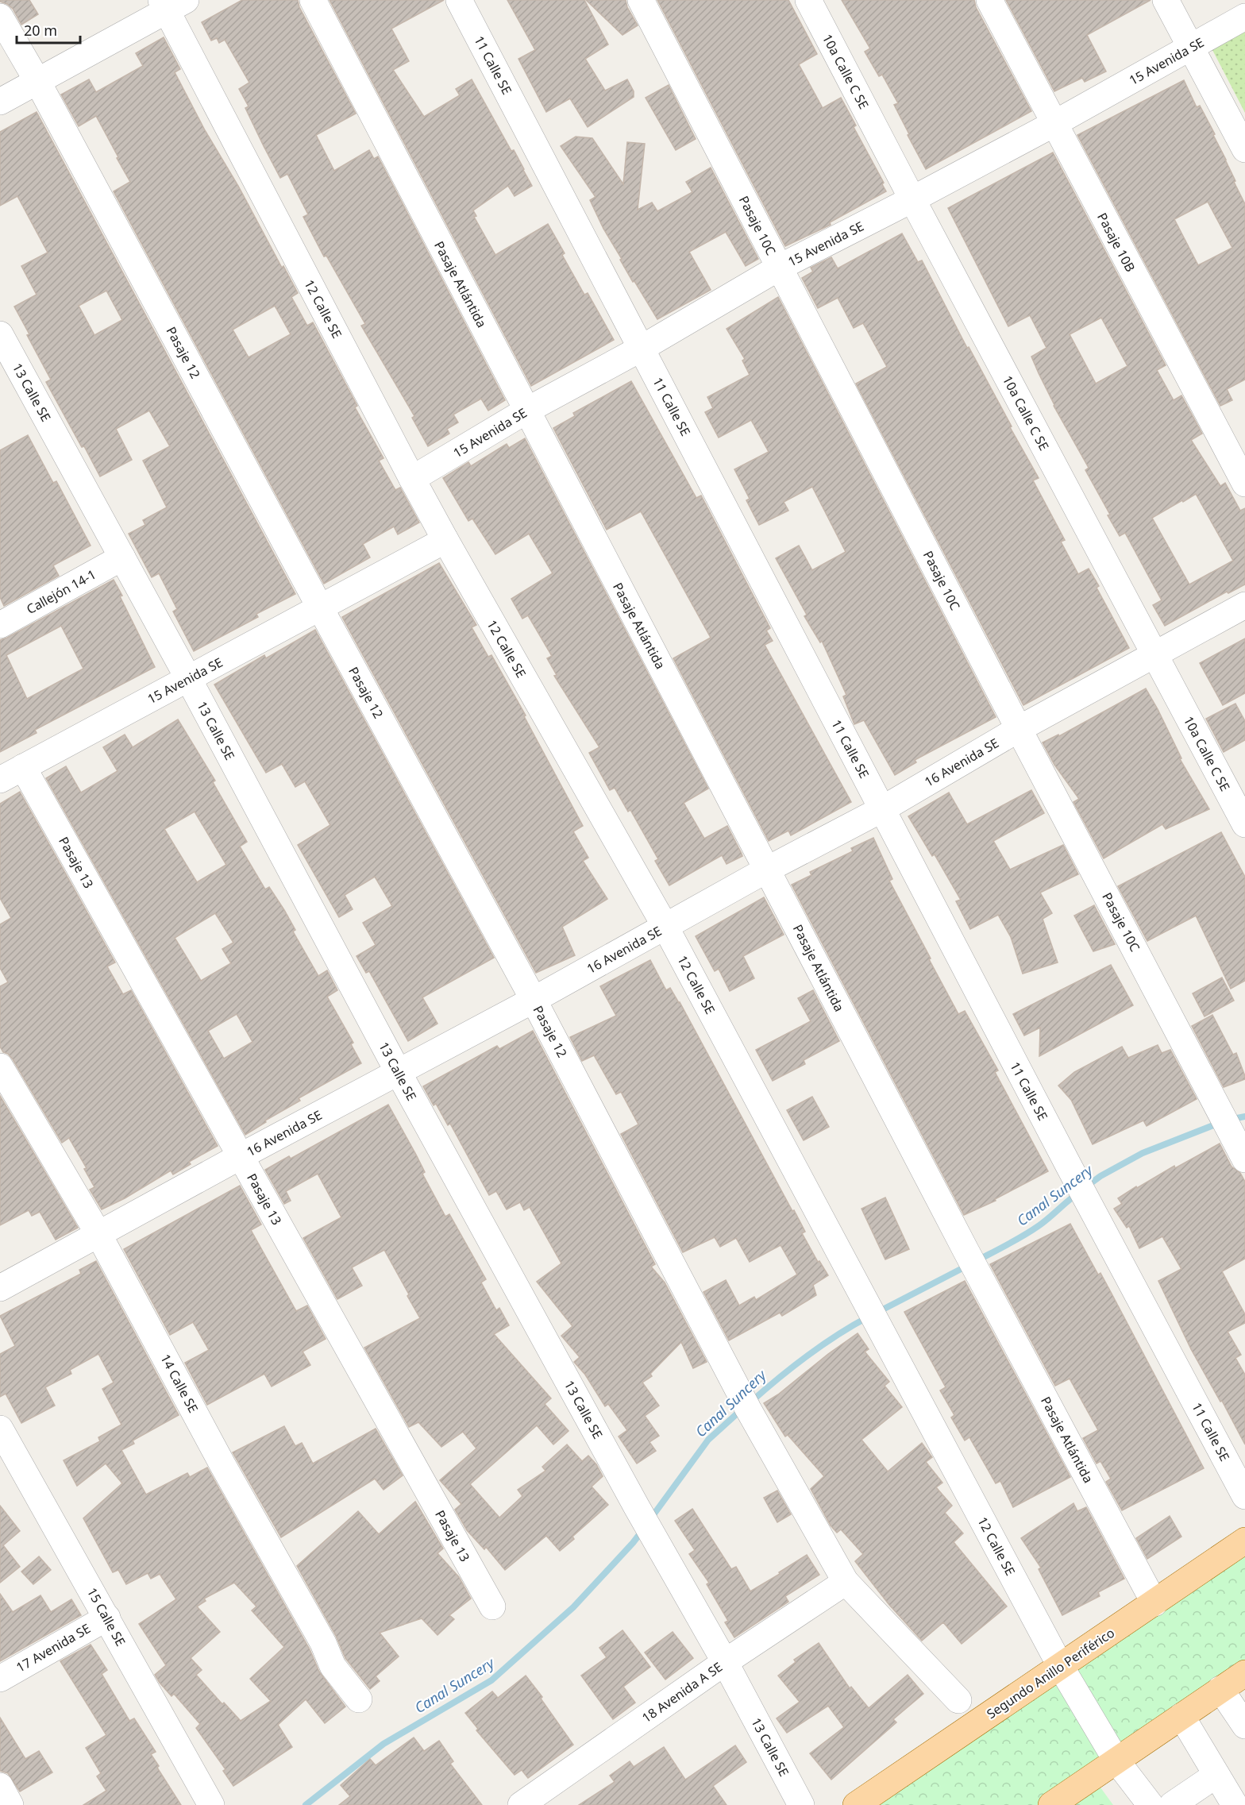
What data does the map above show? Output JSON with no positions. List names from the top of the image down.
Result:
{
  "streets": {
    "main road": ["Segundo Anillo Periférico"],
    "street": [
      "15 Avenida SE",
      "11 Calle SE",
      "10a Calle C SE",
      "Pasaje 10C",
      "Pasaje 10B",
      "Pasaje Atlántida",
      "12 Calle SE",
      "Pasaje 12",
      "13 Calle SE",
      "Callejón 14-1",
      "16 Avenida SE",
      "Pasaje 13",
      "14 Calle SE",
      "15 Calle SE",
      "17 Avenida SE",
      "18 Avenida A SE"
    ]
  },
  "crossings": [
    ["15 Avenida SE", "11 Calle SE"],
    ["15 Avenida SE", "10a Calle C SE"],
    ["15 Avenida SE", "Pasaje 10C"],
    ["15 Avenida SE", "Pasaje 10B"],
    ["15 Avenida SE", "Pasaje Atlántida"],
    ["15 Avenida SE", "12 Calle SE"],
    ["15 Avenida SE", "Pasaje 12"],
    ["15 Avenida SE", "13 Calle SE"],
    ["15 Avenida SE", "Pasaje 13"],
    ["11 Calle SE", "16 Avenida SE"],
    ["10a Calle C SE", "16 Avenida SE"],
    ["Pasaje 10C", "16 Avenida SE"],
    ["Pasaje Atlántida", "16 Avenida SE"],
    ["Pasaje Atlántida", "Segundo Anillo Periférico"],
    ["12 Calle SE", "16 Avenida SE"],
    ["12 Calle SE", "Segundo Anillo Periférico"],
    ["Pasaje 12", "16 Avenida SE"],
    ["Pasaje 12", "18 Avenida A SE"],
    ["13 Calle SE", "Callejón 14-1"],
    ["13 Calle SE", "16 Avenida SE"],
    ["13 Calle SE", "18 Avenida A SE"],
    ["16 Avenida SE", "Pasaje 13"],
    ["16 Avenida SE", "14 Calle SE"],
    ["15 Calle SE", "17 Avenida SE"]
  ],
  "water": ["Canal Suncery"],
  "scale_bar": "20 m"
}
